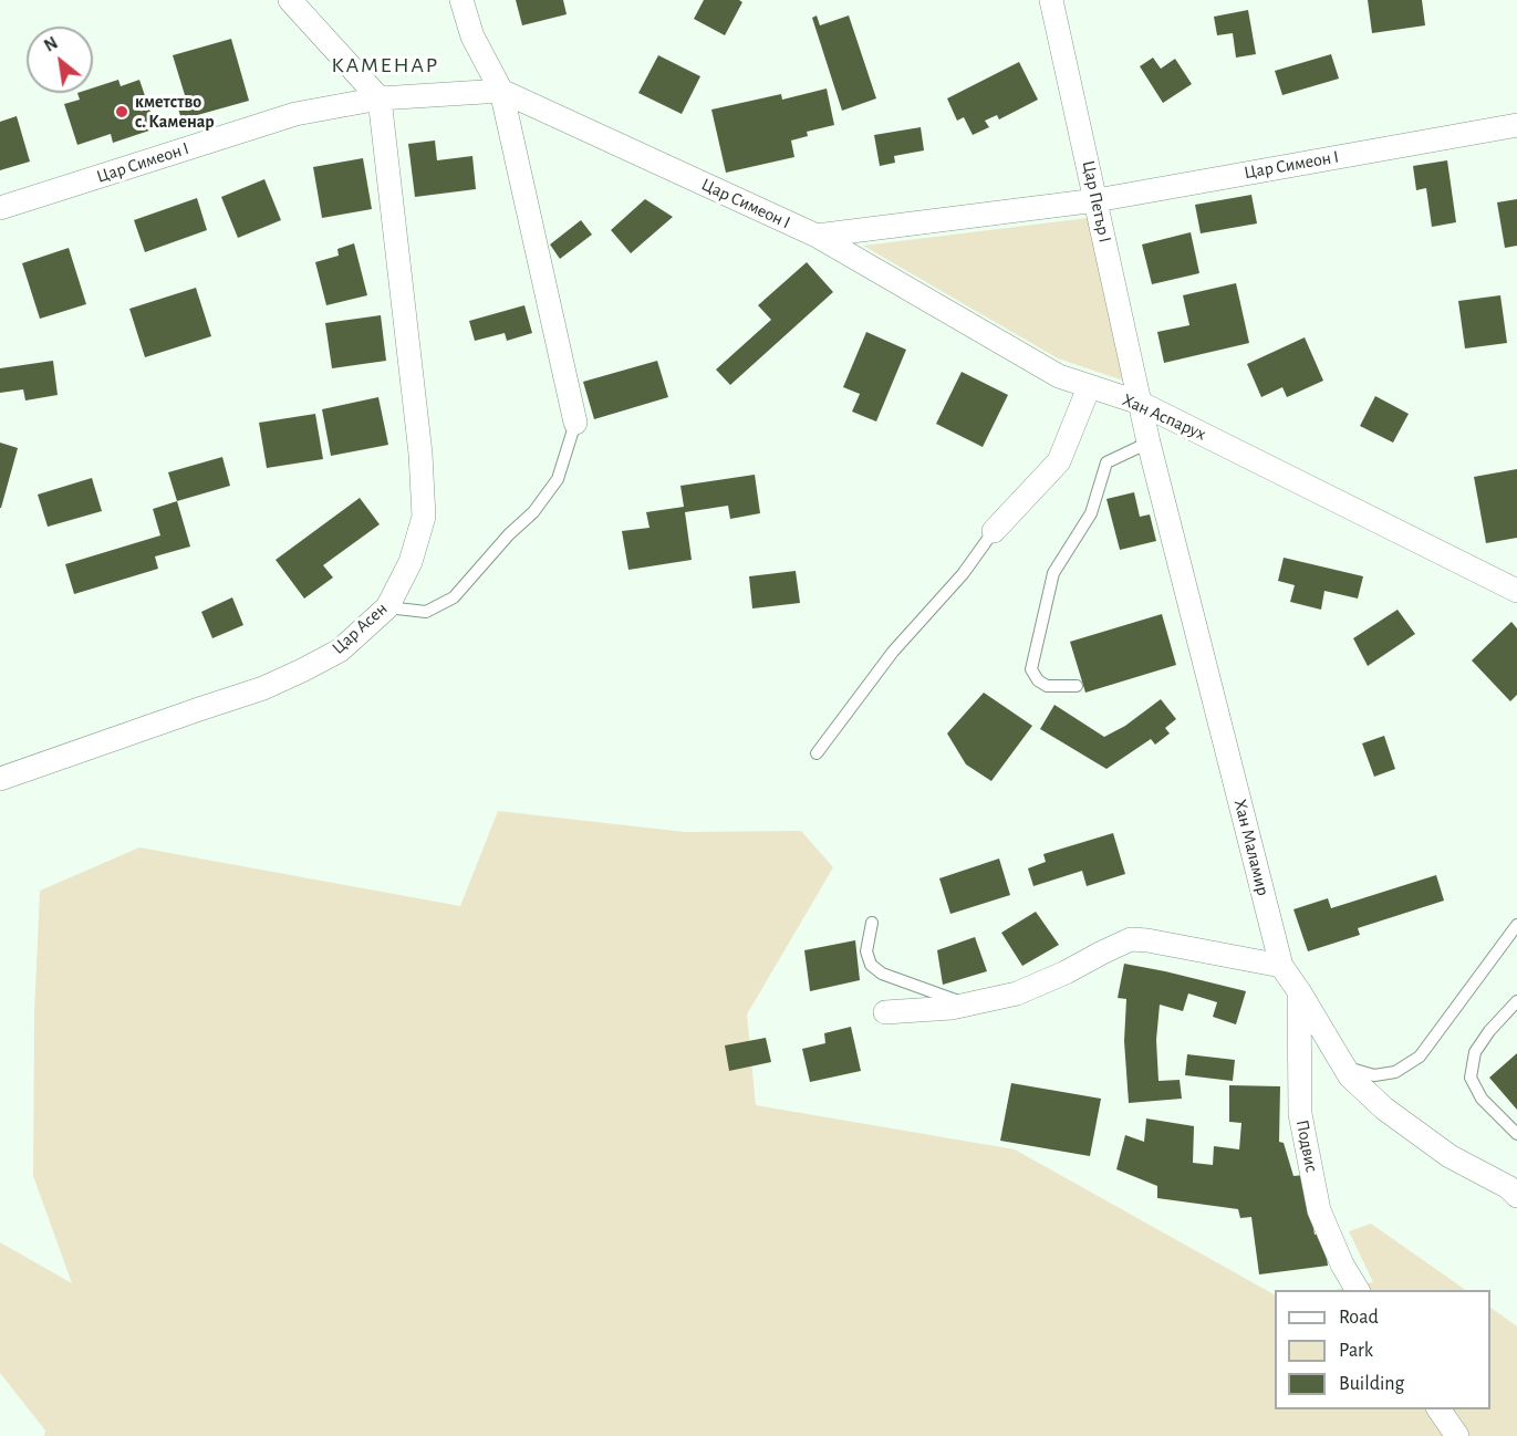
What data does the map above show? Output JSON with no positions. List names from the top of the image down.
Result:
{
  "streets": {
    "street": [
      "Цар Симеон I",
      "Цар Петър I",
      "Хан Аспарух",
      "Цар Асен",
      "Хан Маламир",
      "Подвис"
    ]
  },
  "crossings": [
    ["Цар Симеон I", "Цар Петър I"],
    ["Цар Симеон I", "Хан Аспарух"],
    ["Цар Симеон I", "Цар Асен"],
    ["Цар Петър I", "Хан Аспарух"],
    ["Цар Петър I", "Хан Маламир"],
    ["Хан Аспарух", "Хан Маламир"],
    ["Хан Маламир", "Подвис"]
  ],
  "districts": ["КАМЕНАР"],
  "places": ["кметство с. Каменар"],
  "legend": ["Road", "Park", "Building"],
  "north": "top left"
}
